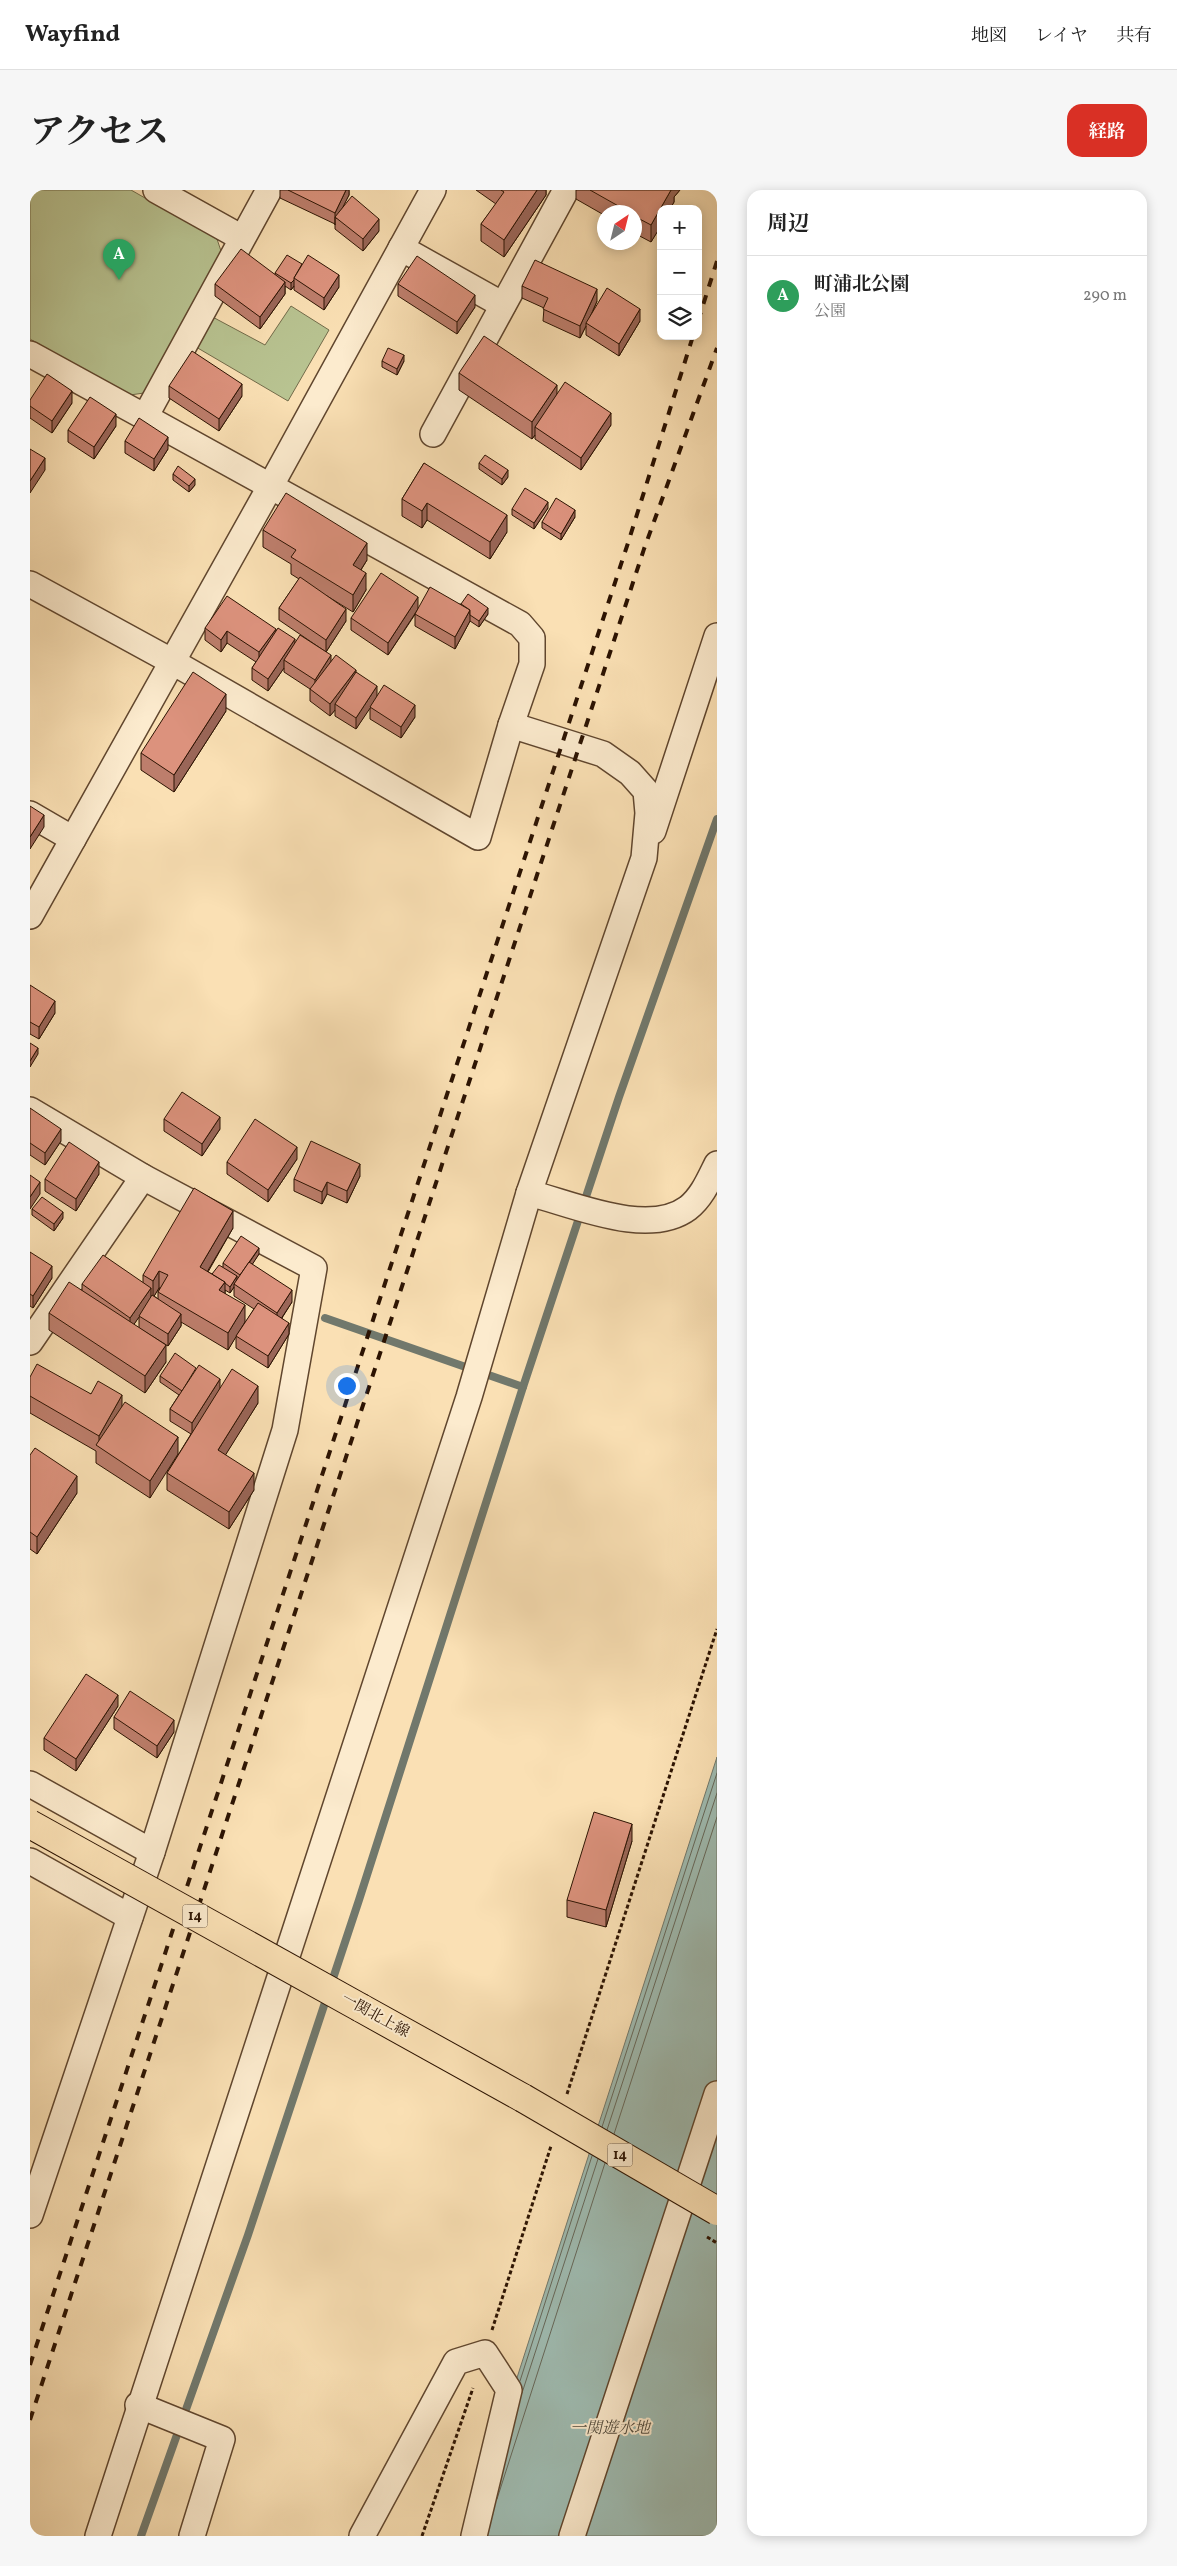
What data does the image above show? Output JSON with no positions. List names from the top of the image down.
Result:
{
  "streets": {
    "main road": ["14", "一関北上線"]
  },
  "water": ["一関遊水地"],
  "north": "top right",
  "page": {
    "header": "Wayfind",
    "nav": ["地図", "レイヤ", "共有"],
    "title": "アクセス",
    "buttons": "経路",
    "heading": "周辺",
    "map_buttons": ["+", "−"],
    "pins": "A",
    "list": [
      {
        "mark": "A",
        "name": "町浦北公園",
        "note": "公園",
        "value": "290 m"
      }
    ]
  }
}
